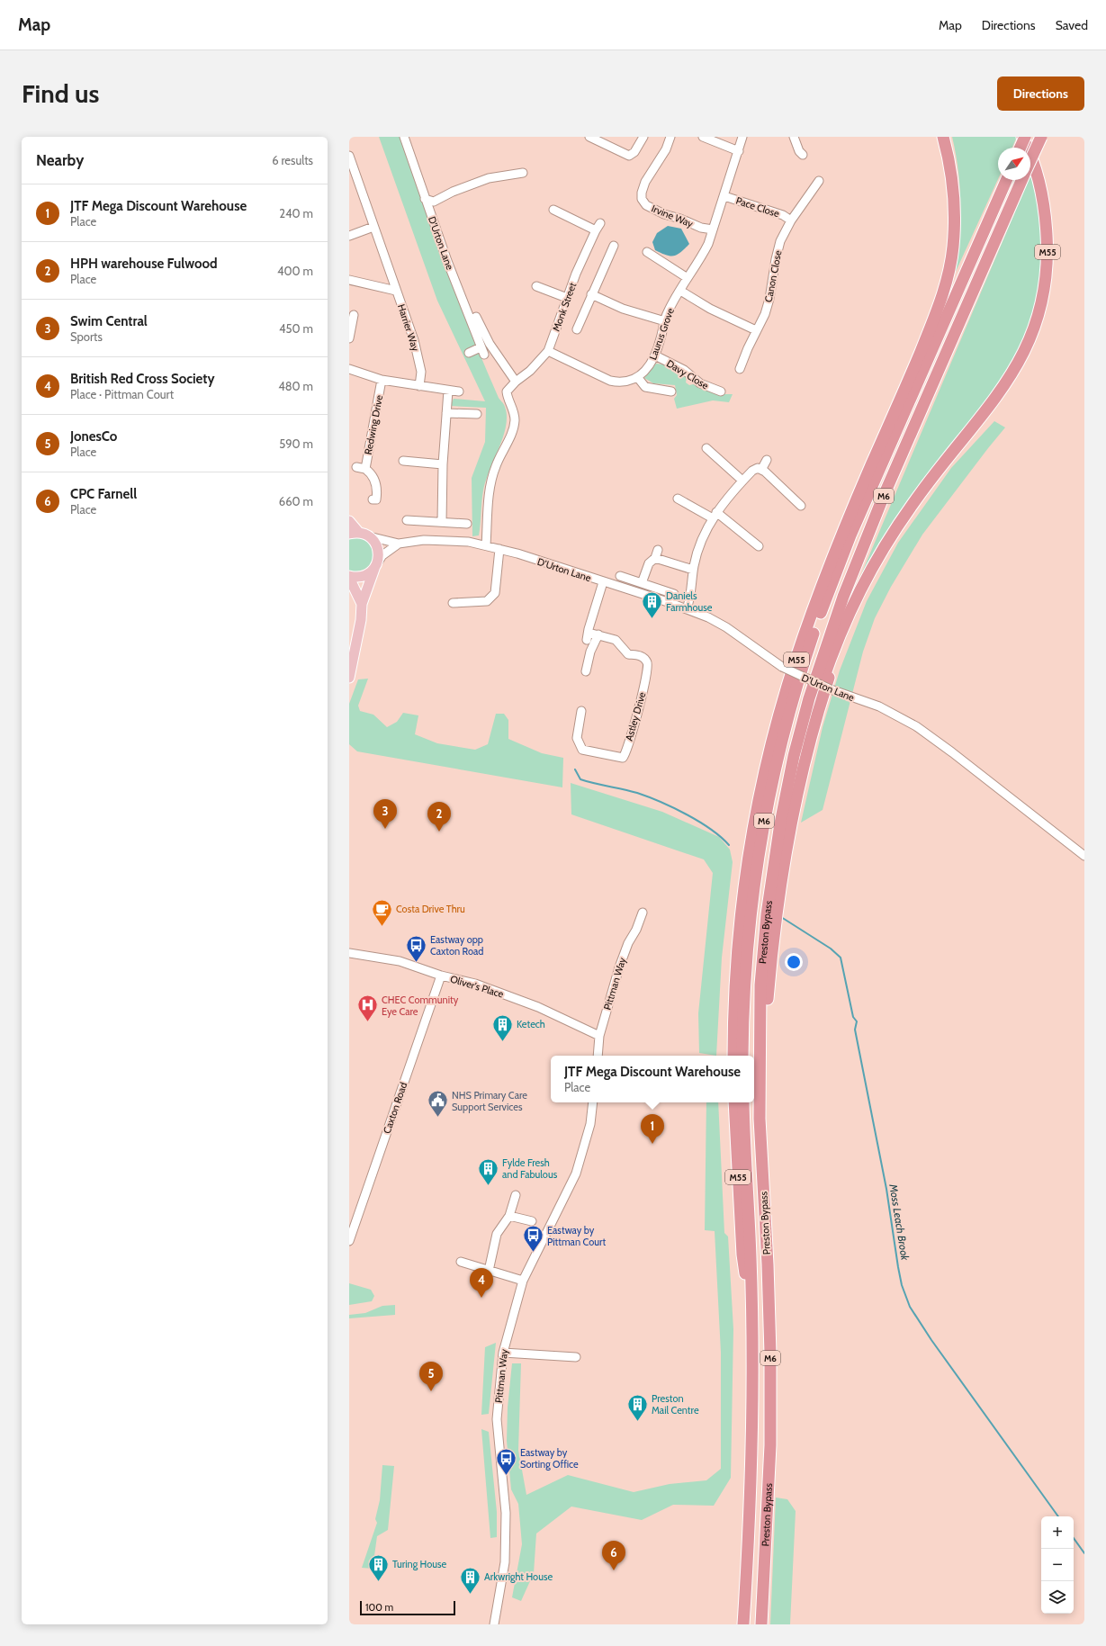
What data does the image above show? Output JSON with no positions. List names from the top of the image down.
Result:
{
  "streets": {
    "highway": ["M55", "M6", "Preston Bypass"],
    "street": [
      "Pace Close",
      "Irvine Way",
      "D'Urton Lane",
      "Canon Close",
      "Monk Street",
      "Harrier Way",
      "Laurus Grove",
      "Davy Close",
      "Redwing Drive",
      "Astley Drive",
      "Pittman Way",
      "Oliver's Place",
      "Caxton Road"
    ]
  },
  "crossings": [
    ["Pace Close", "Canon Close"],
    ["Pace Close", "Laurus Grove"],
    ["Irvine Way", "Laurus Grove"],
    ["D'Urton Lane", "Monk Street"],
    ["D'Urton Lane", "Astley Drive"],
    ["M55", "M6"],
    ["M55", "Preston Bypass"],
    ["Laurus Grove", "Davy Close"],
    ["M6", "Preston Bypass"],
    ["Pittman Way", "Oliver's Place"],
    ["Oliver's Place", "Caxton Road"]
  ],
  "water": ["Moss Leach Brook"],
  "places": {
    "building": [
      "Daniels Farmhouse",
      "Ketech",
      "Fylde Fresh and Fabulous",
      "Preston Mail Centre",
      "Turing House",
      "Arkwright House"
    ],
    "cafe": ["Costa Drive Thru"],
    "bus stop": ["Eastway opp Caxton Road", "Eastway by Pittman Court", "Eastway by Sorting Office"],
    "hospital": ["CHEC Community Eye Care"],
    "public building": ["NHS Primary Care Support Services"]
  },
  "scale_bar": "100 m",
  "north": "top right",
  "page": {
    "header": "Map",
    "nav": ["Map", "Directions", "Saved"],
    "buttons": "Directions",
    "title": "Find us",
    "heading": ["Nearby", "6 results"],
    "list": [
      {
        "mark": "1",
        "name": "JTF Mega Discount Warehouse",
        "note": "Place",
        "value": "240 m"
      },
      {
        "mark": "2",
        "name": "HPH warehouse Fulwood",
        "note": "Place",
        "value": "400 m"
      },
      {
        "mark": "3",
        "name": "Swim Central",
        "note": "Sports",
        "value": "450 m"
      },
      {
        "mark": "4",
        "name": "British Red Cross Society",
        "note": "Place · Pittman Court",
        "value": "480 m"
      },
      {
        "mark": "5",
        "name": "JonesCo",
        "note": "Place",
        "value": "590 m"
      },
      {
        "mark": "6",
        "name": "CPC Farnell",
        "note": "Place",
        "value": "660 m"
      }
    ],
    "pins": [
      "3",
      "2",
      "1",
      "4",
      "5",
      "6"
    ],
    "popup": ["JTF Mega Discount Warehouse", "Place"],
    "map_buttons": ["+", "−"],
    "scale": "100 m"
  }
}
